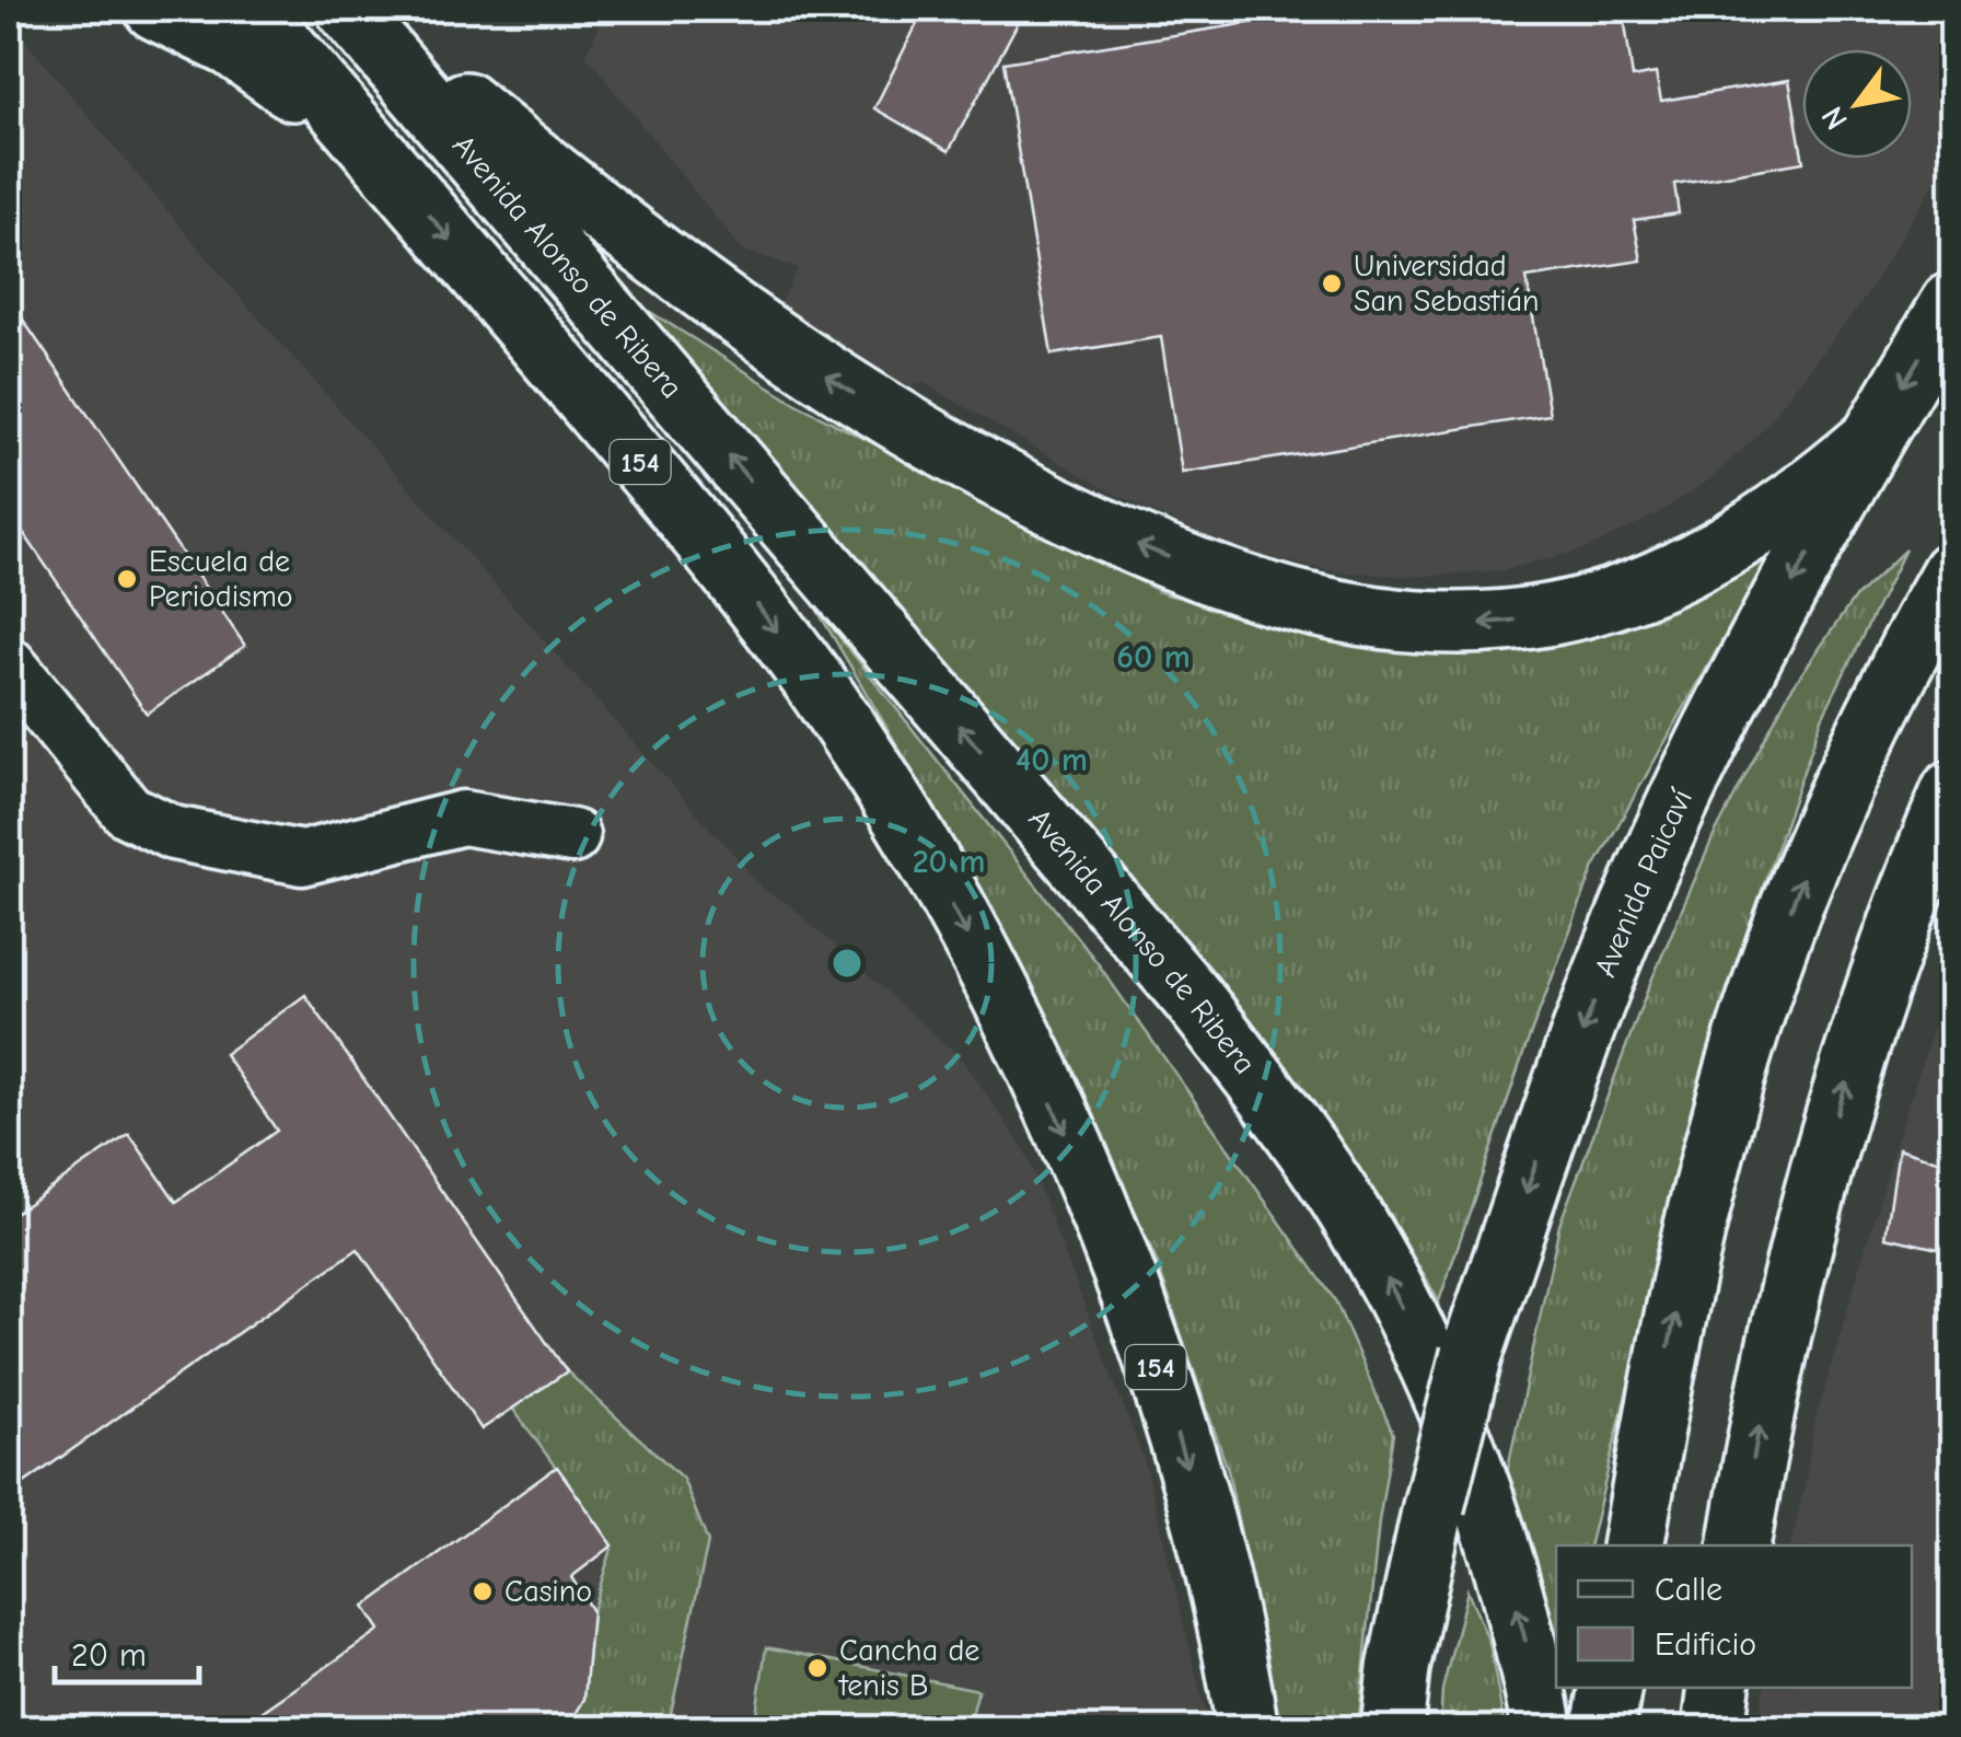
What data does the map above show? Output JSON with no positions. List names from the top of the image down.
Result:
{
  "streets": {
    "main road": ["Avenida Alonso de Ribera", "154", "Avenida Paicaví"]
  },
  "places": [
    "Universidad San Sebastián",
    "Escuela de Periodismo",
    "Casino",
    "Cancha de tenis B"
  ],
  "legend": ["Calle", "Edificio"],
  "scale_bar": "20 m",
  "north": "bottom left",
  "rings": ["60 m", "40 m", "20 m"]
}
